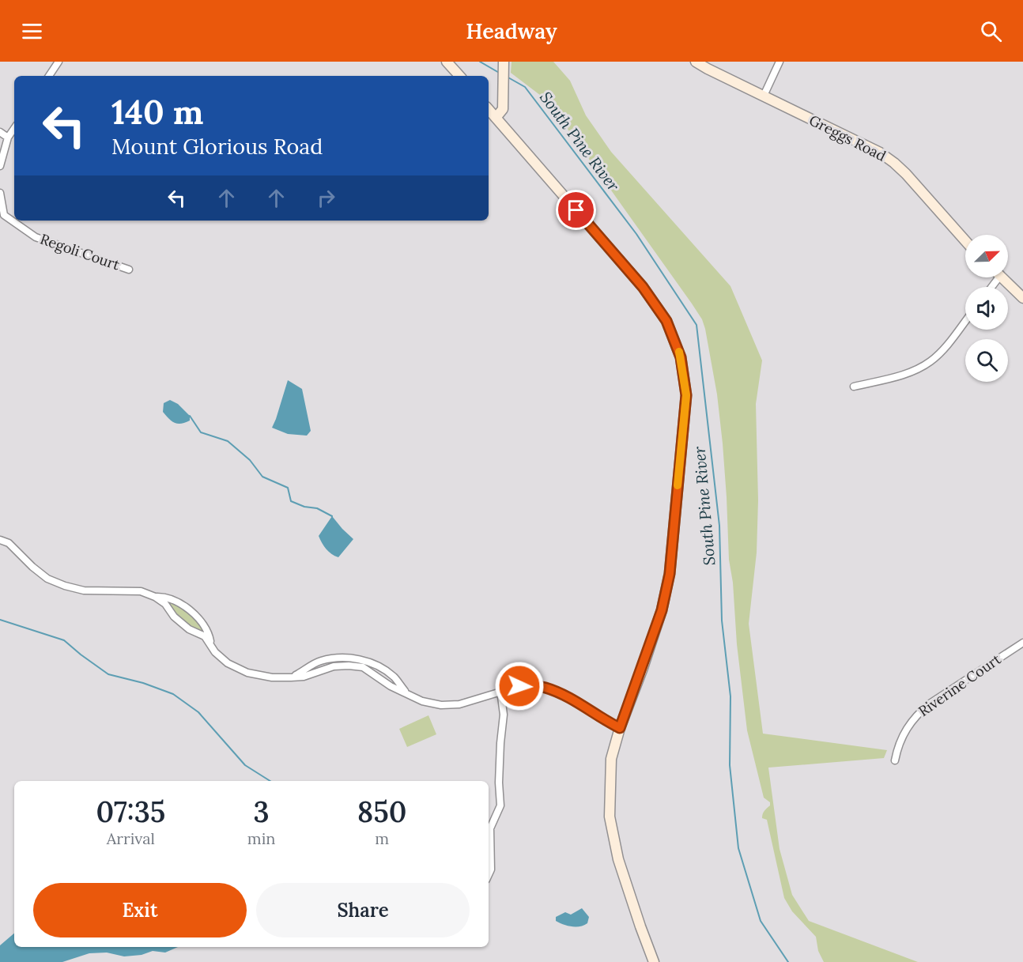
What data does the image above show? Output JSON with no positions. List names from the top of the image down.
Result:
{
  "streets": {
    "main road": ["Greggs Road"],
    "street": ["Regoli Court", "Riverine Court"]
  },
  "water": ["South Pine River"],
  "north": "top right",
  "page": {
    "header": "Headway",
    "turn": ["140 m", "Mount Glorious Road"],
    "eta": [
      "07:35",
      "Arrival",
      "3",
      "min",
      "850",
      "m"
    ],
    "buttons": ["Exit", "Share"]
  }
}
